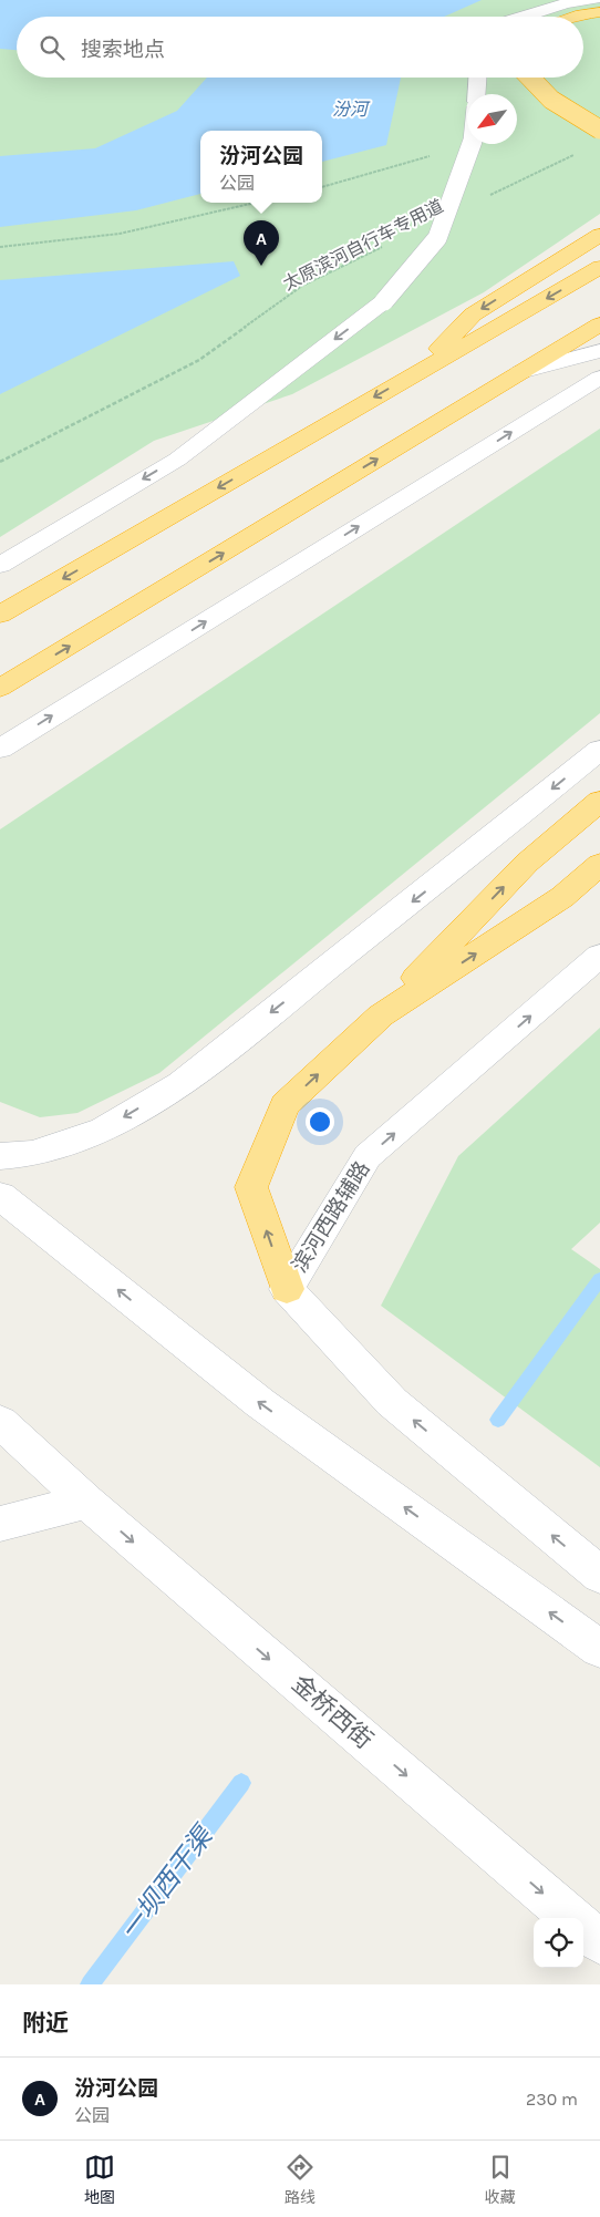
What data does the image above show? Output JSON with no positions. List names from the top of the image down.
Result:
{
  "streets": {
    "main road": ["滨河西路辅路", "金桥西街"],
    "path": ["太原滨河自行车专用道"]
  },
  "water": ["汾河", "一坝西干渠"],
  "north": "bottom left",
  "page": {
    "search": "搜索地点",
    "popup": ["汾河公园", "公园"],
    "pins": "A",
    "heading": "附近",
    "list": [
      {
        "mark": "A",
        "name": "汾河公园",
        "note": "公园",
        "value": "230 m"
      }
    ],
    "nav": ["地图", "路线", "收藏"]
  }
}
